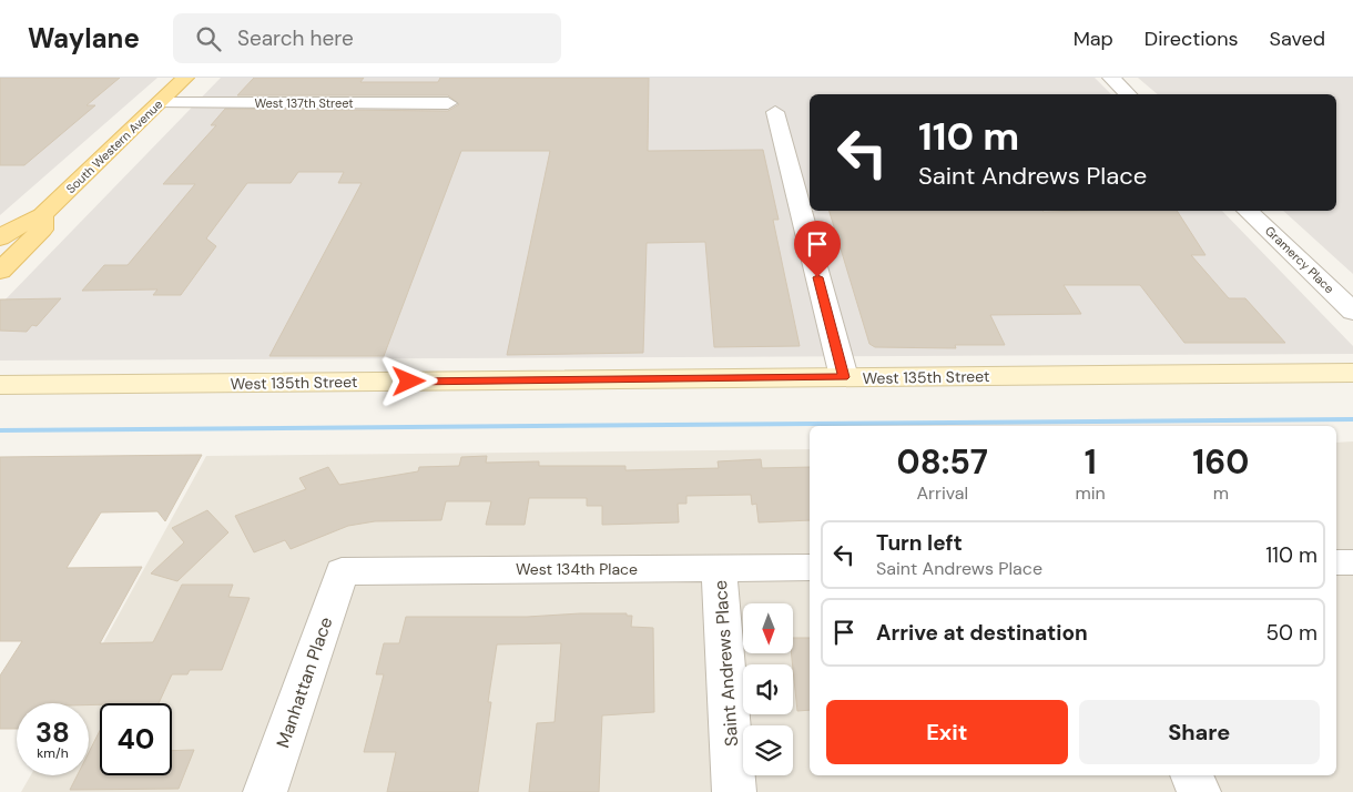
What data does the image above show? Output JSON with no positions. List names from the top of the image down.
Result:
{
  "streets": {
    "main road": ["South Western Avenue"],
    "street": [
      "West 137th Street",
      "Gramercy Place",
      "West 135th Street",
      "West 134th Place",
      "Saint Andrews Place",
      "Manhattan Place"
    ]
  },
  "crossings": [
    ["West 137th Street", "South Western Avenue"],
    ["West 134th Place", "Saint Andrews Place"],
    ["West 134th Place", "Manhattan Place"]
  ],
  "north": "bottom",
  "page": {
    "header": "Waylane",
    "search": "Search here",
    "nav": ["Map", "Directions", "Saved"],
    "turn": ["110 m", "Saint Andrews Place"],
    "eta": [
      "08:57",
      "Arrival",
      "1",
      "min",
      "160",
      "m"
    ],
    "list": [
      {
        "name": "Turn left",
        "note": "Saint Andrews Place",
        "value": "110 m"
      },
      {
        "name": "Arrive at destination",
        "value": "50 m"
      }
    ],
    "buttons": ["Exit", "Share"],
    "speed": "38 km/h",
    "limit": "40"
  }
}
